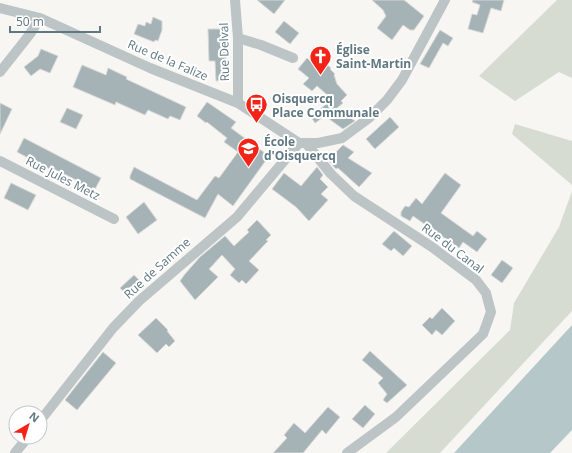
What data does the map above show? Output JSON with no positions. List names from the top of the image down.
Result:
{
  "streets": {
    "street": [
      "Rue Delval",
      "Rue de la Falize",
      "Rue Jules Metz",
      "Rue du Canal",
      "Rue de Samme"
    ]
  },
  "crossings": [
    ["Rue Delval", "Rue de la Falize"],
    ["Rue de la Falize", "Rue du Canal"],
    ["Rue de la Falize", "Rue de Samme"],
    ["Rue du Canal", "Rue de Samme"]
  ],
  "places": {
    "church": ["Église Saint-Martin"],
    "bus stop": ["Oisquercq Place Communale"],
    "school or university": ["École d'Oisquercq"]
  },
  "scale_bar": "50 m",
  "north": "top right"
}
